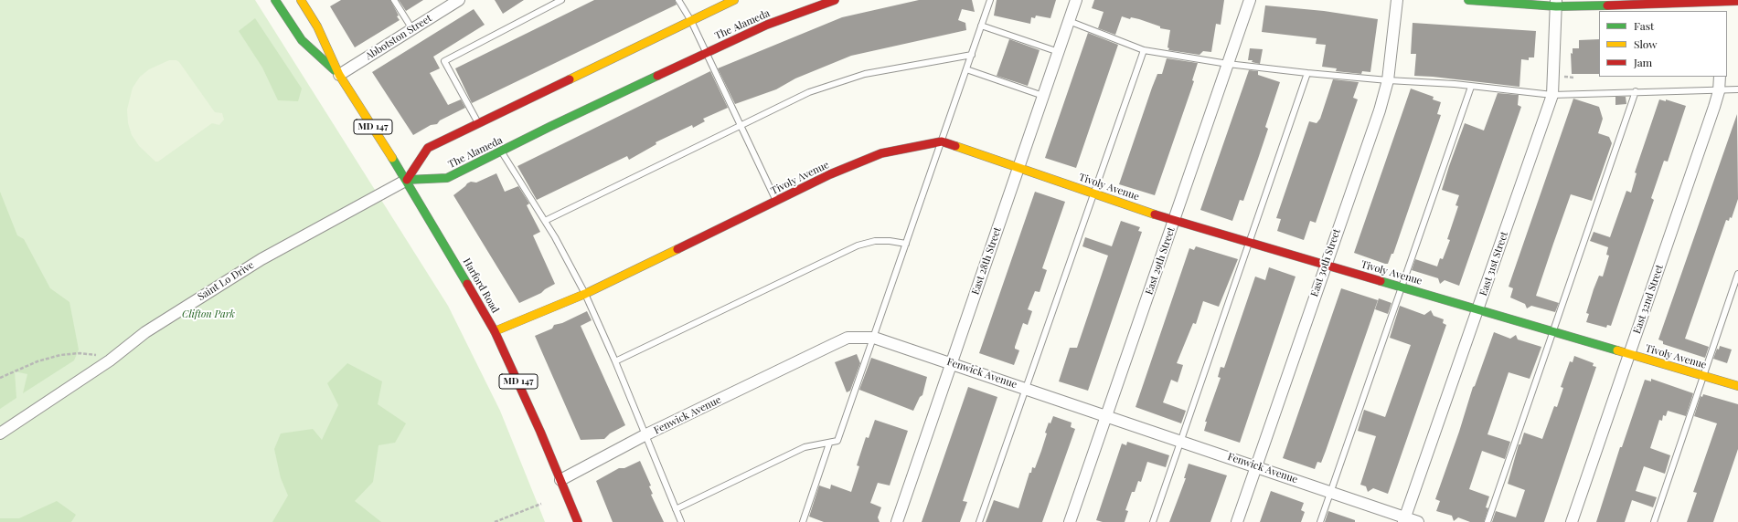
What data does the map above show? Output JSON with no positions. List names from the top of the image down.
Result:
{
  "streets": {
    "main road": [
      "The Alameda",
      "MD 147",
      "Tivoly Avenue",
      "Harford Road"
    ],
    "street": [
      "Abbotston Street",
      "East 28th Street",
      "East 29th Street",
      "East 30th Street",
      "East 31st Street",
      "Saint Lo Drive",
      "East 32nd Street",
      "Fenwick Avenue"
    ]
  },
  "crossings": [
    ["The Alameda", "Saint Lo Drive"],
    ["The Alameda", "Harford Road"],
    ["Abbotston Street", "Harford Road"],
    ["Tivoly Avenue", "East 28th Street"],
    ["Tivoly Avenue", "East 29th Street"],
    ["Tivoly Avenue", "East 30th Street"],
    ["Tivoly Avenue", "East 31st Street"],
    ["Tivoly Avenue", "Harford Road"],
    ["Tivoly Avenue", "East 32nd Street"],
    ["East 28th Street", "Fenwick Avenue"],
    ["East 29th Street", "Fenwick Avenue"],
    ["East 30th Street", "Fenwick Avenue"],
    ["East 31st Street", "Fenwick Avenue"],
    ["Saint Lo Drive", "Harford Road"],
    ["Harford Road", "Fenwick Avenue"]
  ],
  "parks": ["Clifton Park"],
  "legend": ["Fast", "Slow", "Jam"]
}
